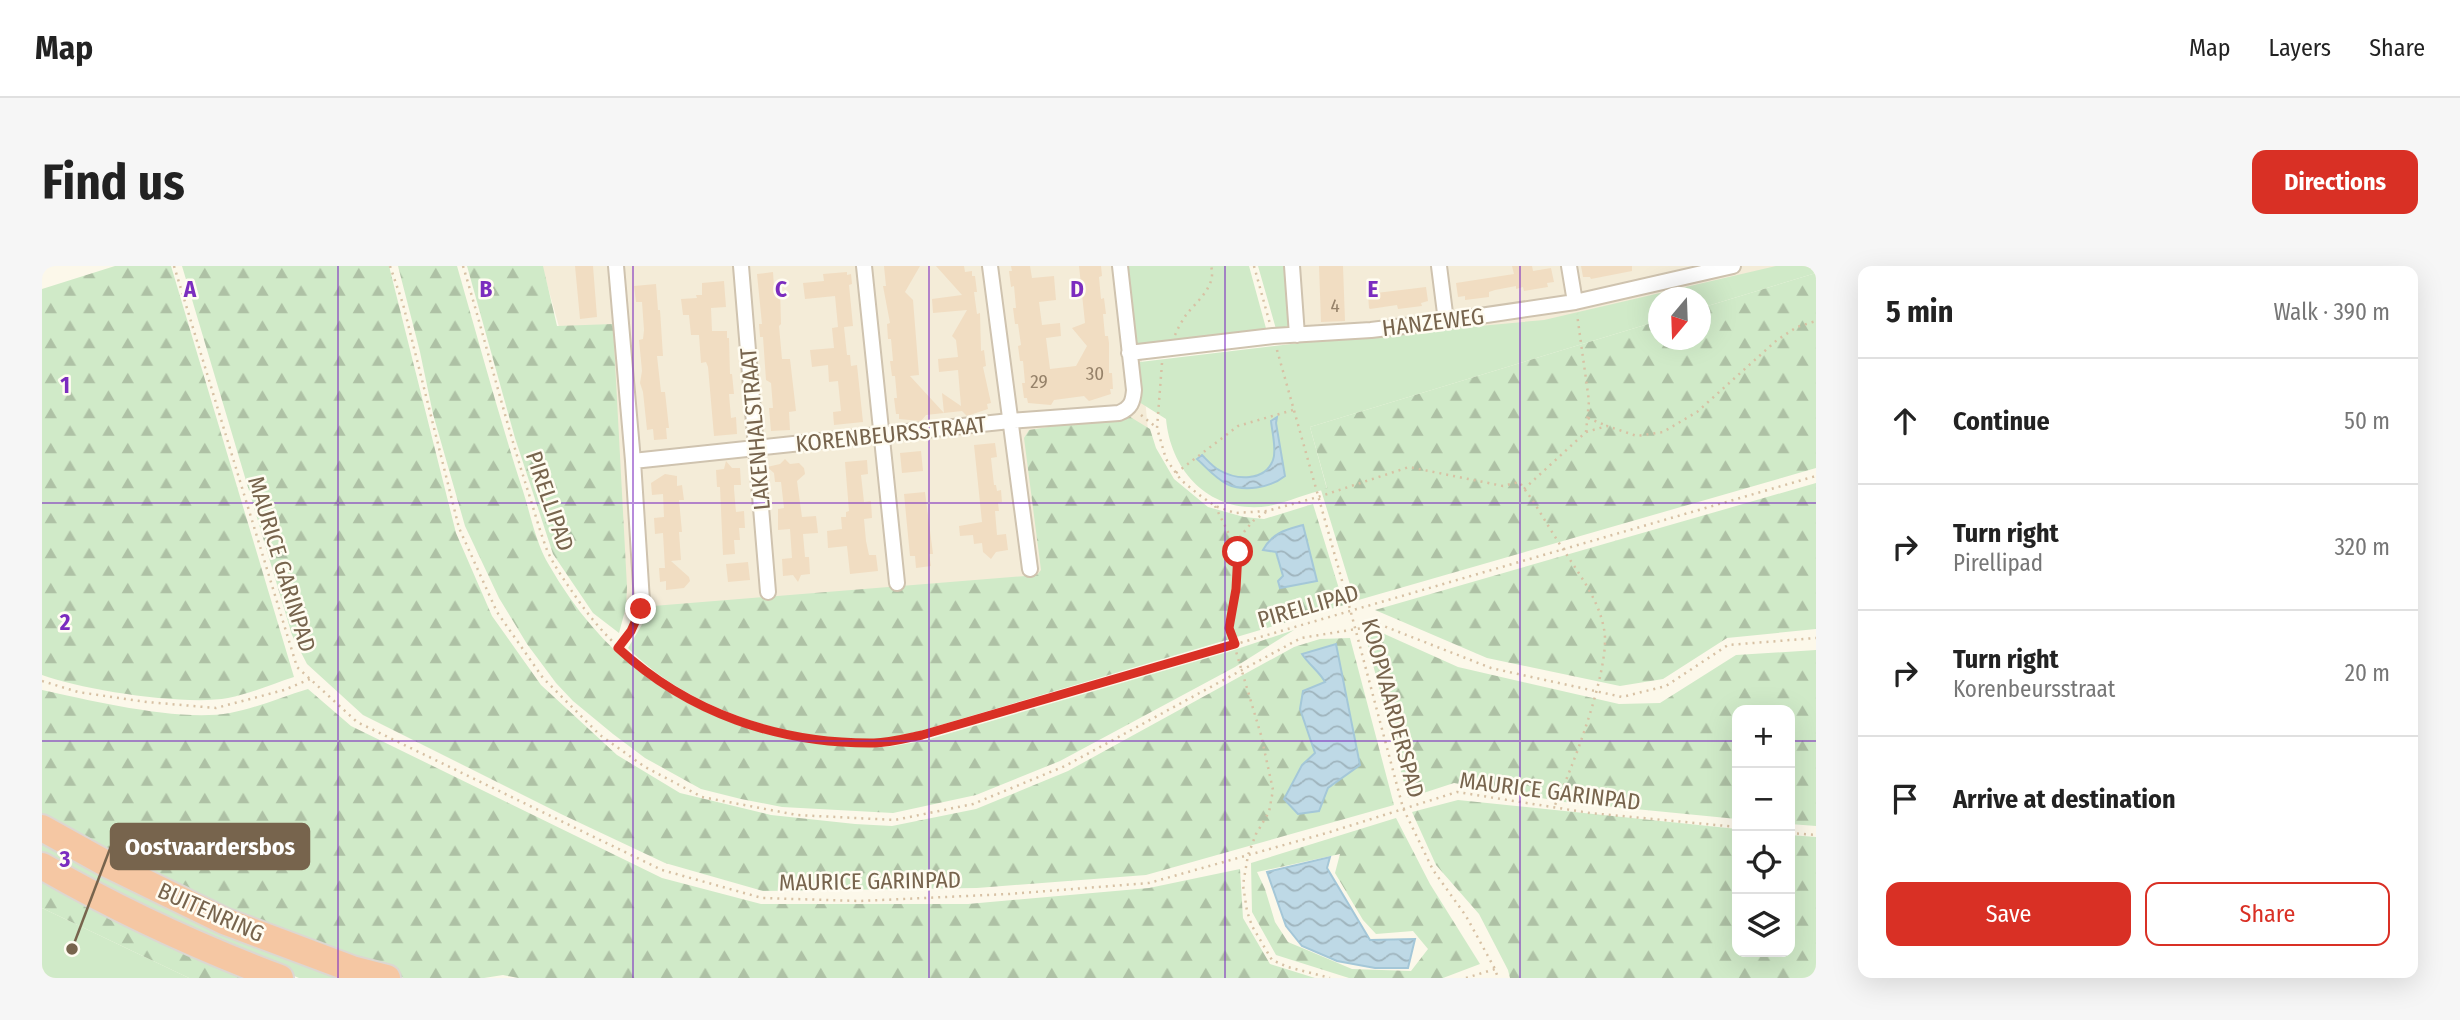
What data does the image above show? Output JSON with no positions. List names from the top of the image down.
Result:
{
  "streets": {
    "highway": ["BUITENRING"],
    "street": ["HANZEWEG", "LAKENHALSTRAAT", "KORENBEURSSTRAAT"],
    "path": ["PIRELLIPAD", "MAURICE GARINPAD", "KOOPVAARDERSPAD"]
  },
  "crossings": [
    ["HANZEWEG", "KOOPVAARDERSPAD"],
    ["LAKENHALSTRAAT", "KORENBEURSSTRAAT"],
    ["PIRELLIPAD", "KOOPVAARDERSPAD"],
    ["MAURICE GARINPAD", "KOOPVAARDERSPAD"]
  ],
  "places": ["Oostvaardersbos"],
  "house_numbers": ["4", "30", "29"],
  "north": "bottom",
  "page": {
    "header": "Map",
    "nav": ["Map", "Layers", "Share"],
    "buttons": [
      "Directions",
      ["Save", "Share"]
    ],
    "title": "Find us",
    "heading": ["5 min", "Walk · 390 m"],
    "list": [
      ["Continue", "50 m"],
      ["Turn right", "Pirellipad", "320 m"],
      ["Turn right", "Korenbeursstraat", "20 m"],
      "Arrive at destination"
    ],
    "map_buttons": ["+", "−"]
  },
  "grid": {
    "columns": [
      "A",
      "B",
      "C",
      "D",
      "E"
    ],
    "rows": ["1", "2", "3"]
  }
}
